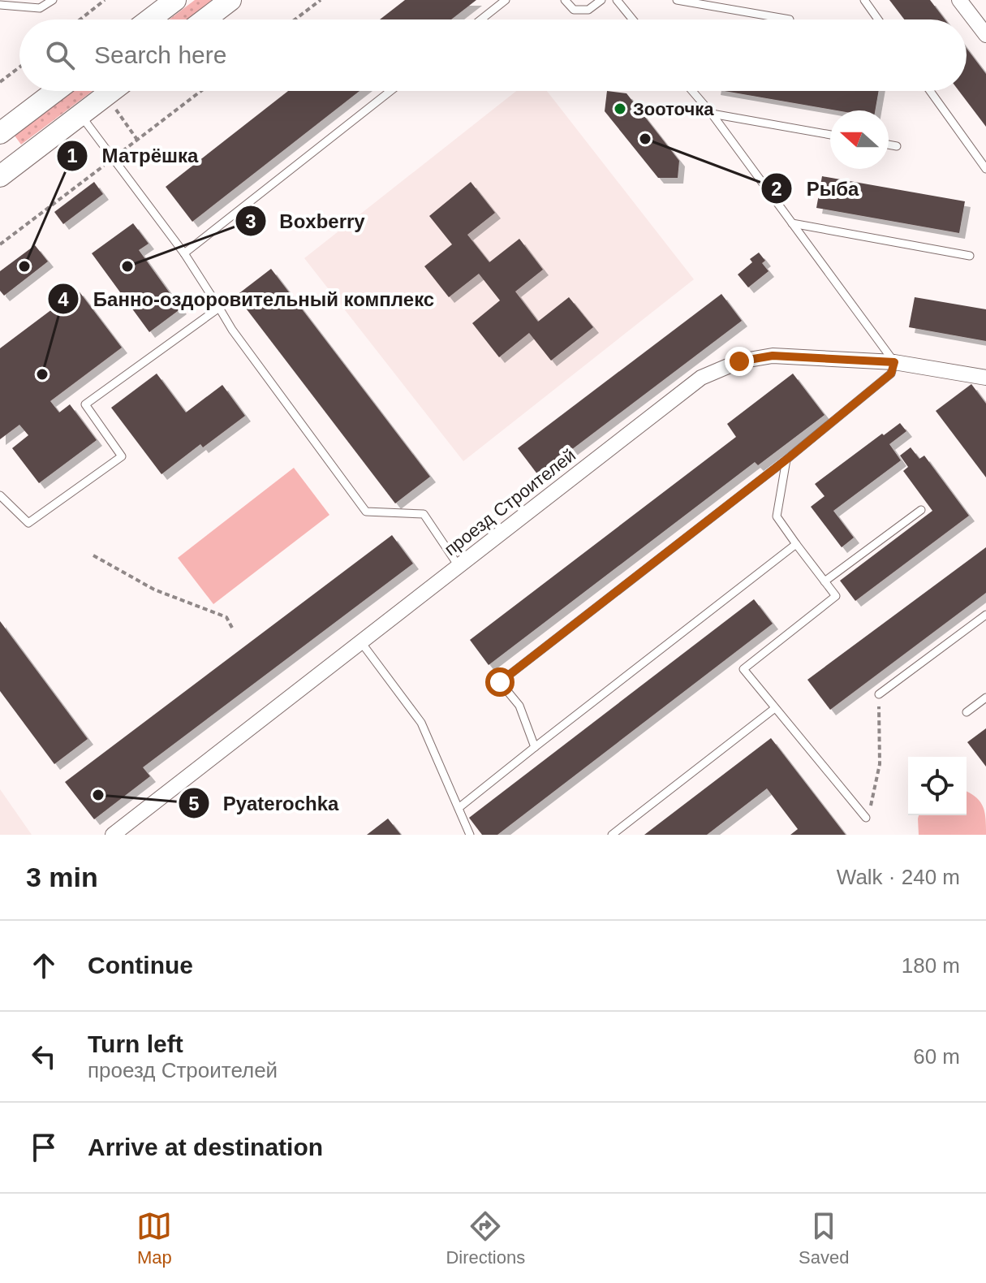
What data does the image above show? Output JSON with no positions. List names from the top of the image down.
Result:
{
  "streets": {
    "street": ["проезд Строителей"]
  },
  "places": [
    "Зооточка",
    "Рыба",
    "Матрёшка",
    "Boxberry",
    "Банно-оздоровительный комплекс",
    "Pyaterochka"
  ],
  "north": "left",
  "page": {
    "search": "Search here",
    "heading": ["3 min", "Walk · 240 m"],
    "list": [
      ["Continue", "180 m"],
      ["Turn left", "проезд Строителей", "60 m"],
      "Arrive at destination"
    ],
    "nav": ["Map", "Directions", "Saved"]
  }
}
